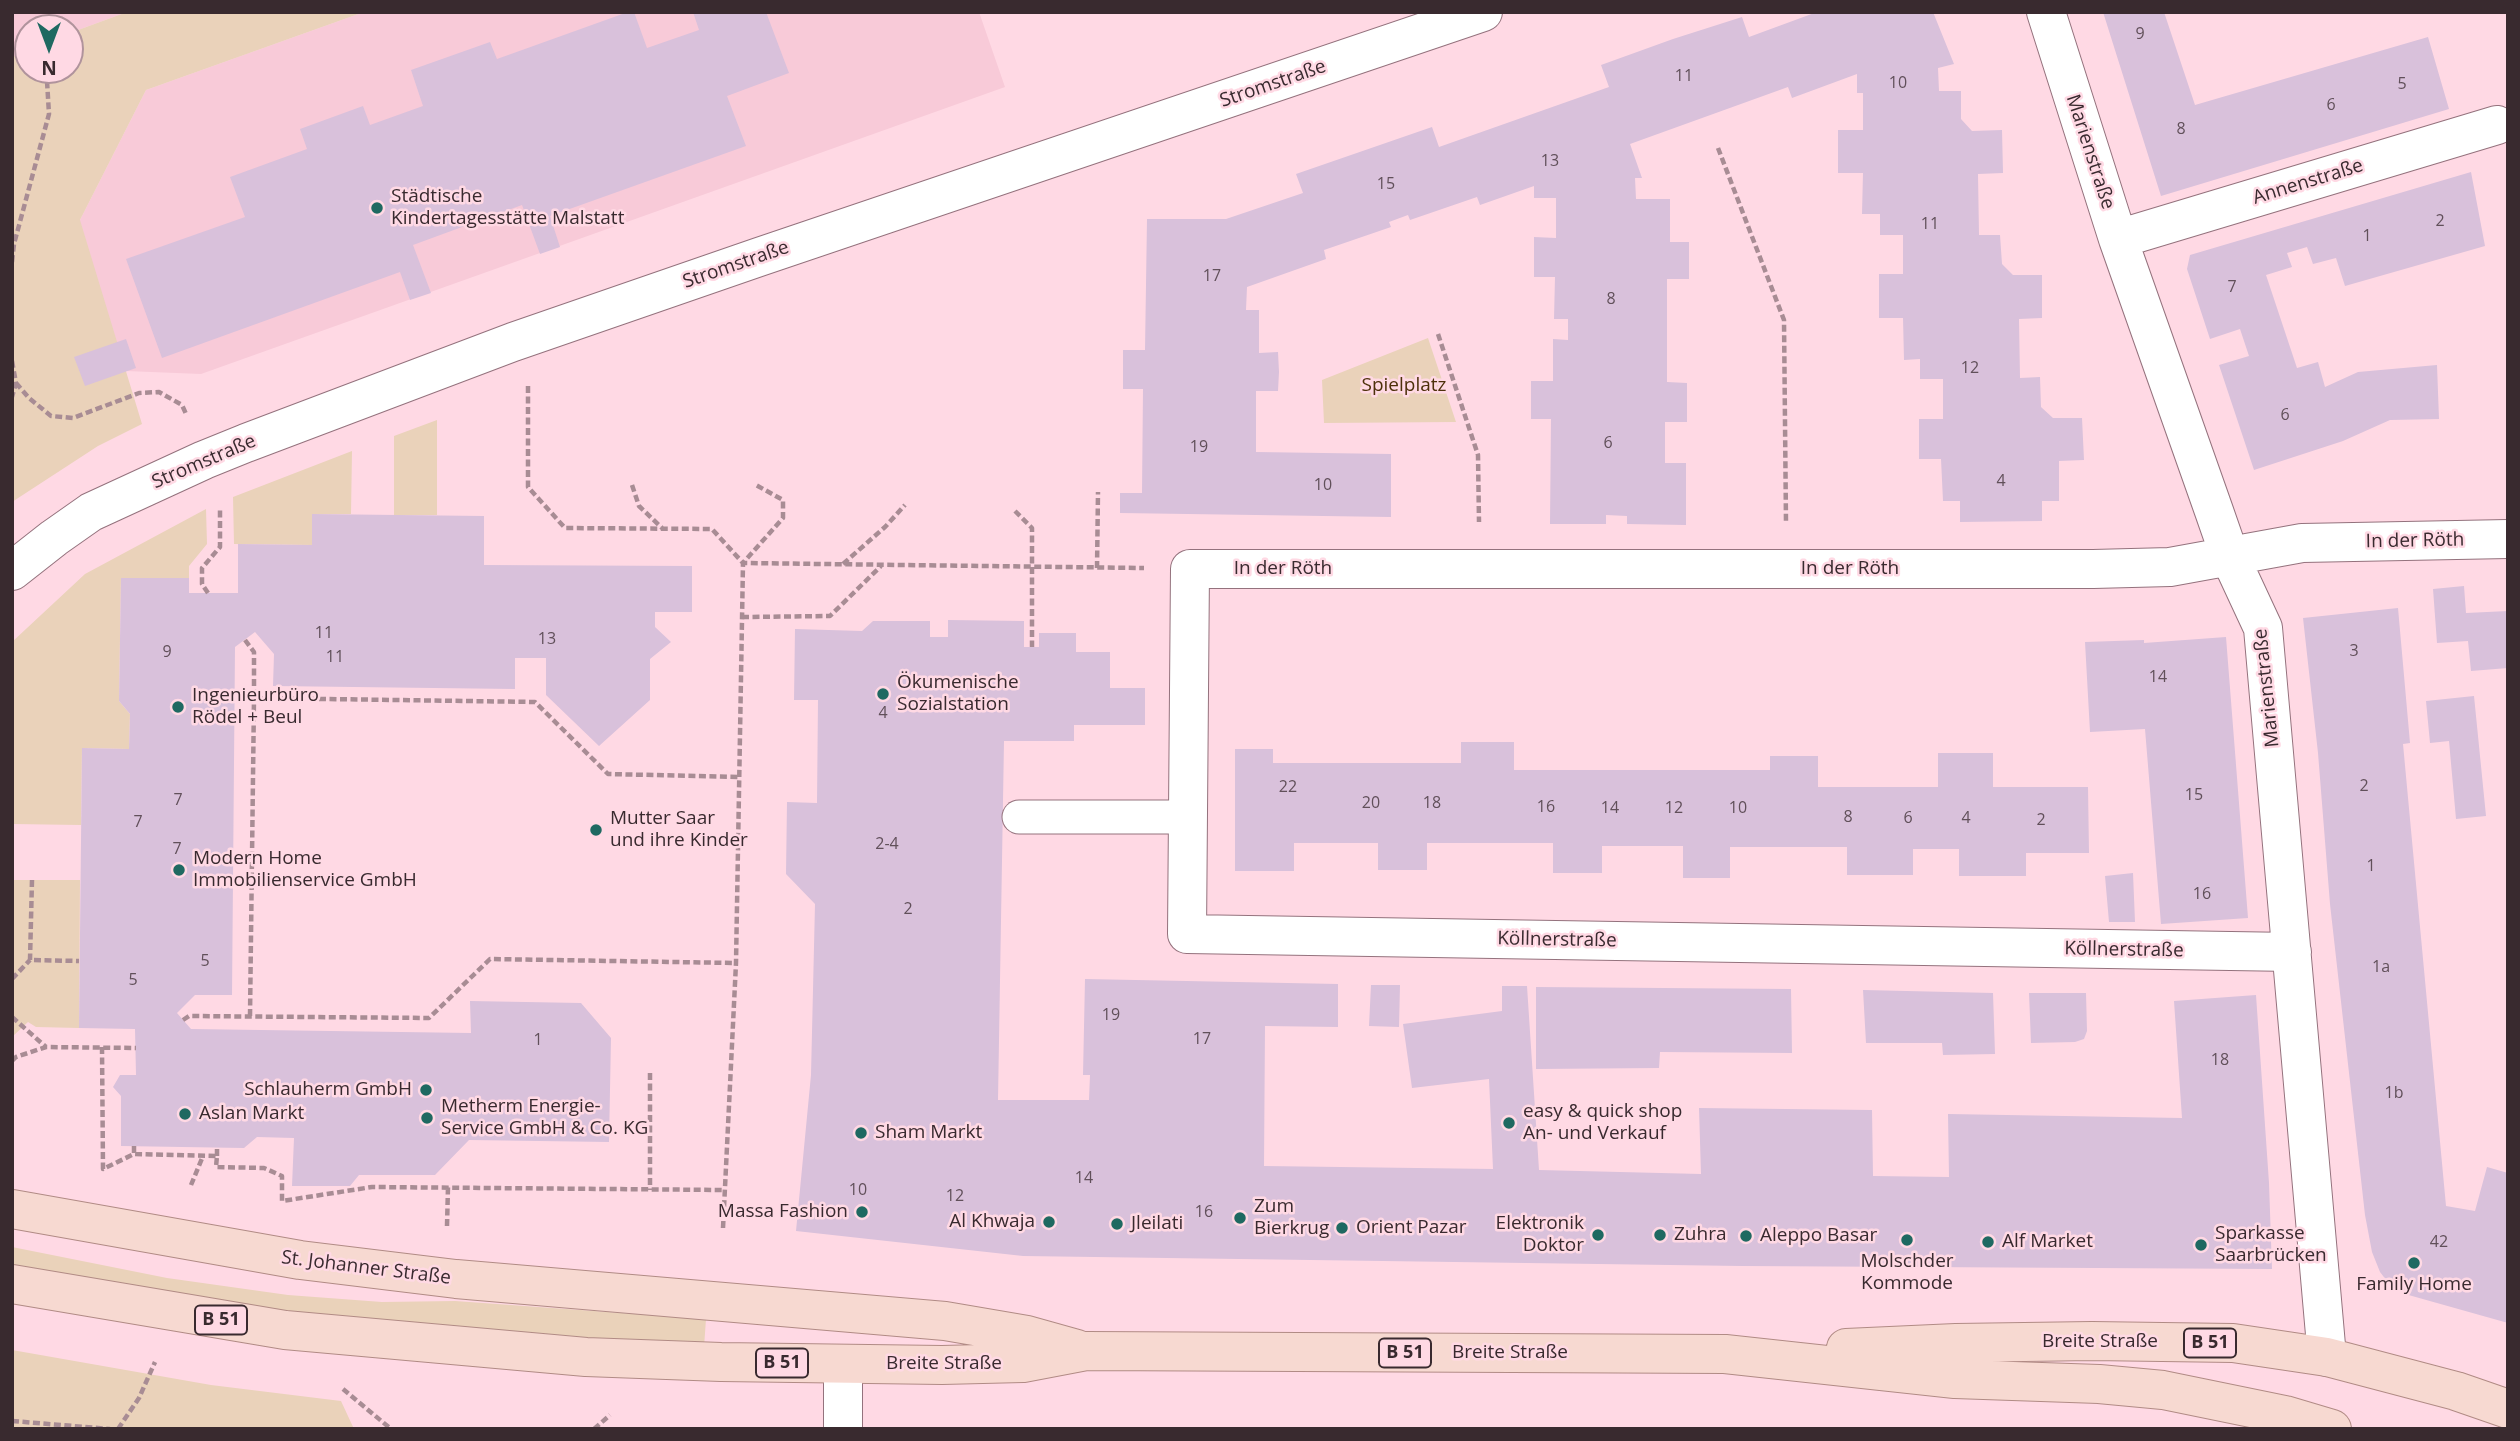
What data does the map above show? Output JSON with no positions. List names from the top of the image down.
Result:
{
  "streets": {
    "main road": ["St. Johanner Straße", "B 51", "Breite Straße"],
    "street": [
      "Stromstraße",
      "Marienstraße",
      "Annenstraße",
      "In der Röth",
      "Köllnerstraße"
    ]
  },
  "crossings": [
    ["Marienstraße", "Annenstraße"],
    ["Marienstraße", "In der Röth"],
    ["Marienstraße", "Köllnerstraße"],
    ["Marienstraße", "Breite Straße"],
    ["In der Röth", "Köllnerstraße"],
    ["St. Johanner Straße", "Breite Straße"]
  ],
  "parks": ["Spielplatz"],
  "places": [
    "Städtische Kindertagesstätte Malstatt",
    "Ökumenische Sozialstation",
    "Ingenieurbüro Rödel + Beul",
    "Mutter Saar und ihre Kinder",
    "Modern Home Immobilienservice GmbH",
    "Schlauherm GmbH",
    "Aslan Markt",
    "Metherm Energie- Service GmbH & Co. KG",
    "easy & quick shop An- und Verkauf",
    "Sham Markt",
    "Massa Fashion",
    "Zum Bierkrug",
    "Al Khwaja",
    "Jleilati",
    "Orient Pazar",
    "Elektronik Doktor",
    "Zuhra",
    "Aleppo Basar",
    "Molschder Kommode",
    "Alf Market",
    "Sparkasse Saarbrücken",
    "Family Home"
  ],
  "house_numbers": [
    "9",
    "11",
    "10",
    "5",
    "6",
    "8",
    "13",
    "15",
    "2",
    "11",
    "1",
    "17",
    "7",
    "8",
    "12",
    "6",
    "6",
    "19",
    "4",
    "10",
    "11",
    "13",
    "3",
    "9",
    "11",
    "14",
    "4",
    "2",
    "22",
    "15",
    "7",
    "20",
    "18",
    "16",
    "14",
    "12",
    "10",
    "8",
    "6",
    "4",
    "2",
    "7",
    "2-4",
    "7",
    "1",
    "16",
    "2",
    "5",
    "1a",
    "5",
    "19",
    "17",
    "1",
    "18",
    "1b",
    "14",
    "10",
    "12",
    "16",
    "42"
  ],
  "north": "bottom"
}
